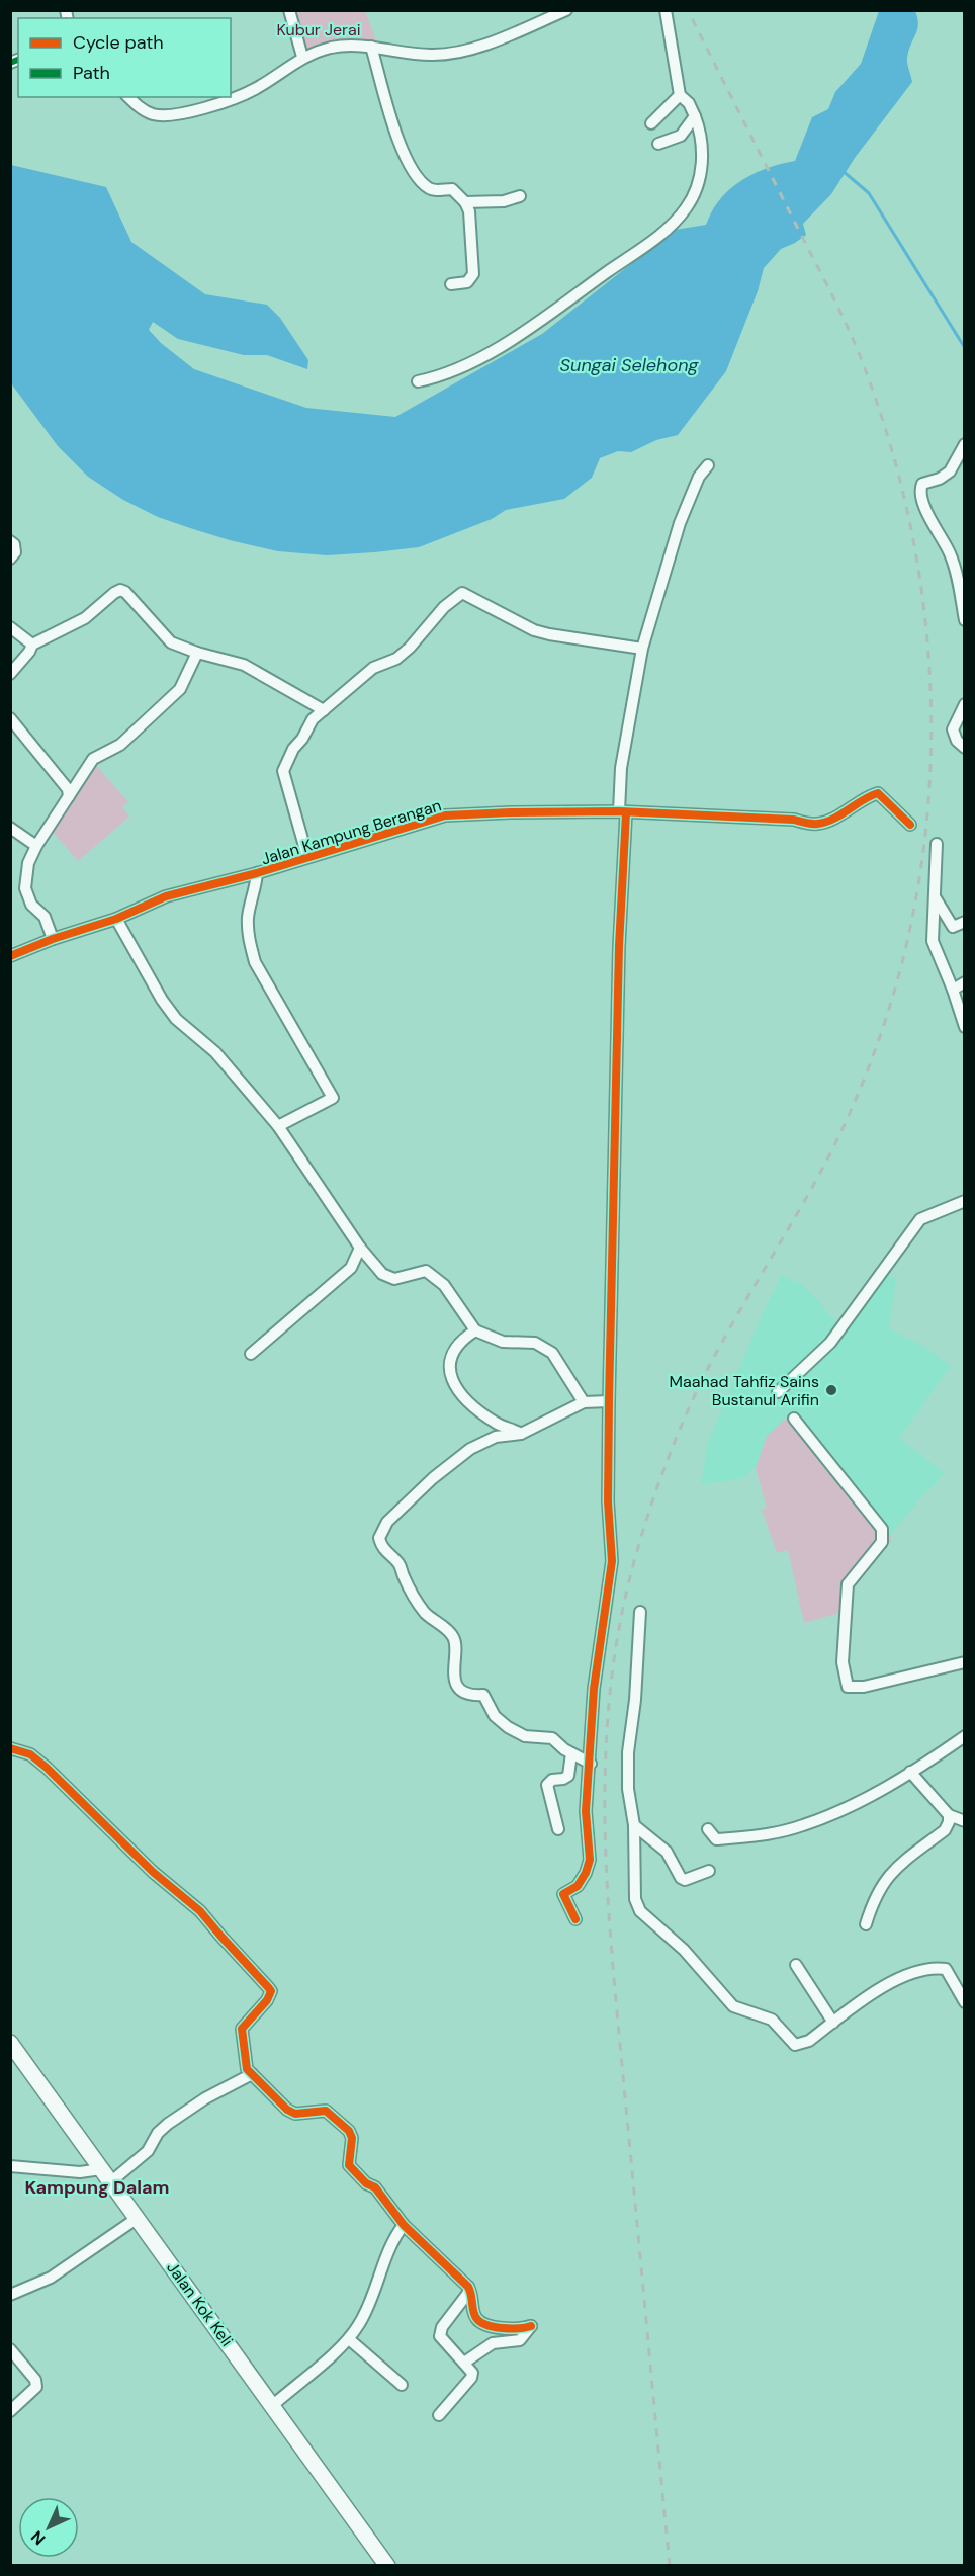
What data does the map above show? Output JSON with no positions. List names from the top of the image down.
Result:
{
  "streets": {
    "street": ["Jalan Kampung Berangan", "Jalan Kok Keli"]
  },
  "districts": ["Kampung Dalam"],
  "water": ["Sungai Selehong"],
  "parks": ["Kubur Jerai"],
  "places": ["Maahad Tahfiz Sains Bustanul Arifin"],
  "legend": ["Cycle path", "Path"],
  "north": "bottom left"
}
